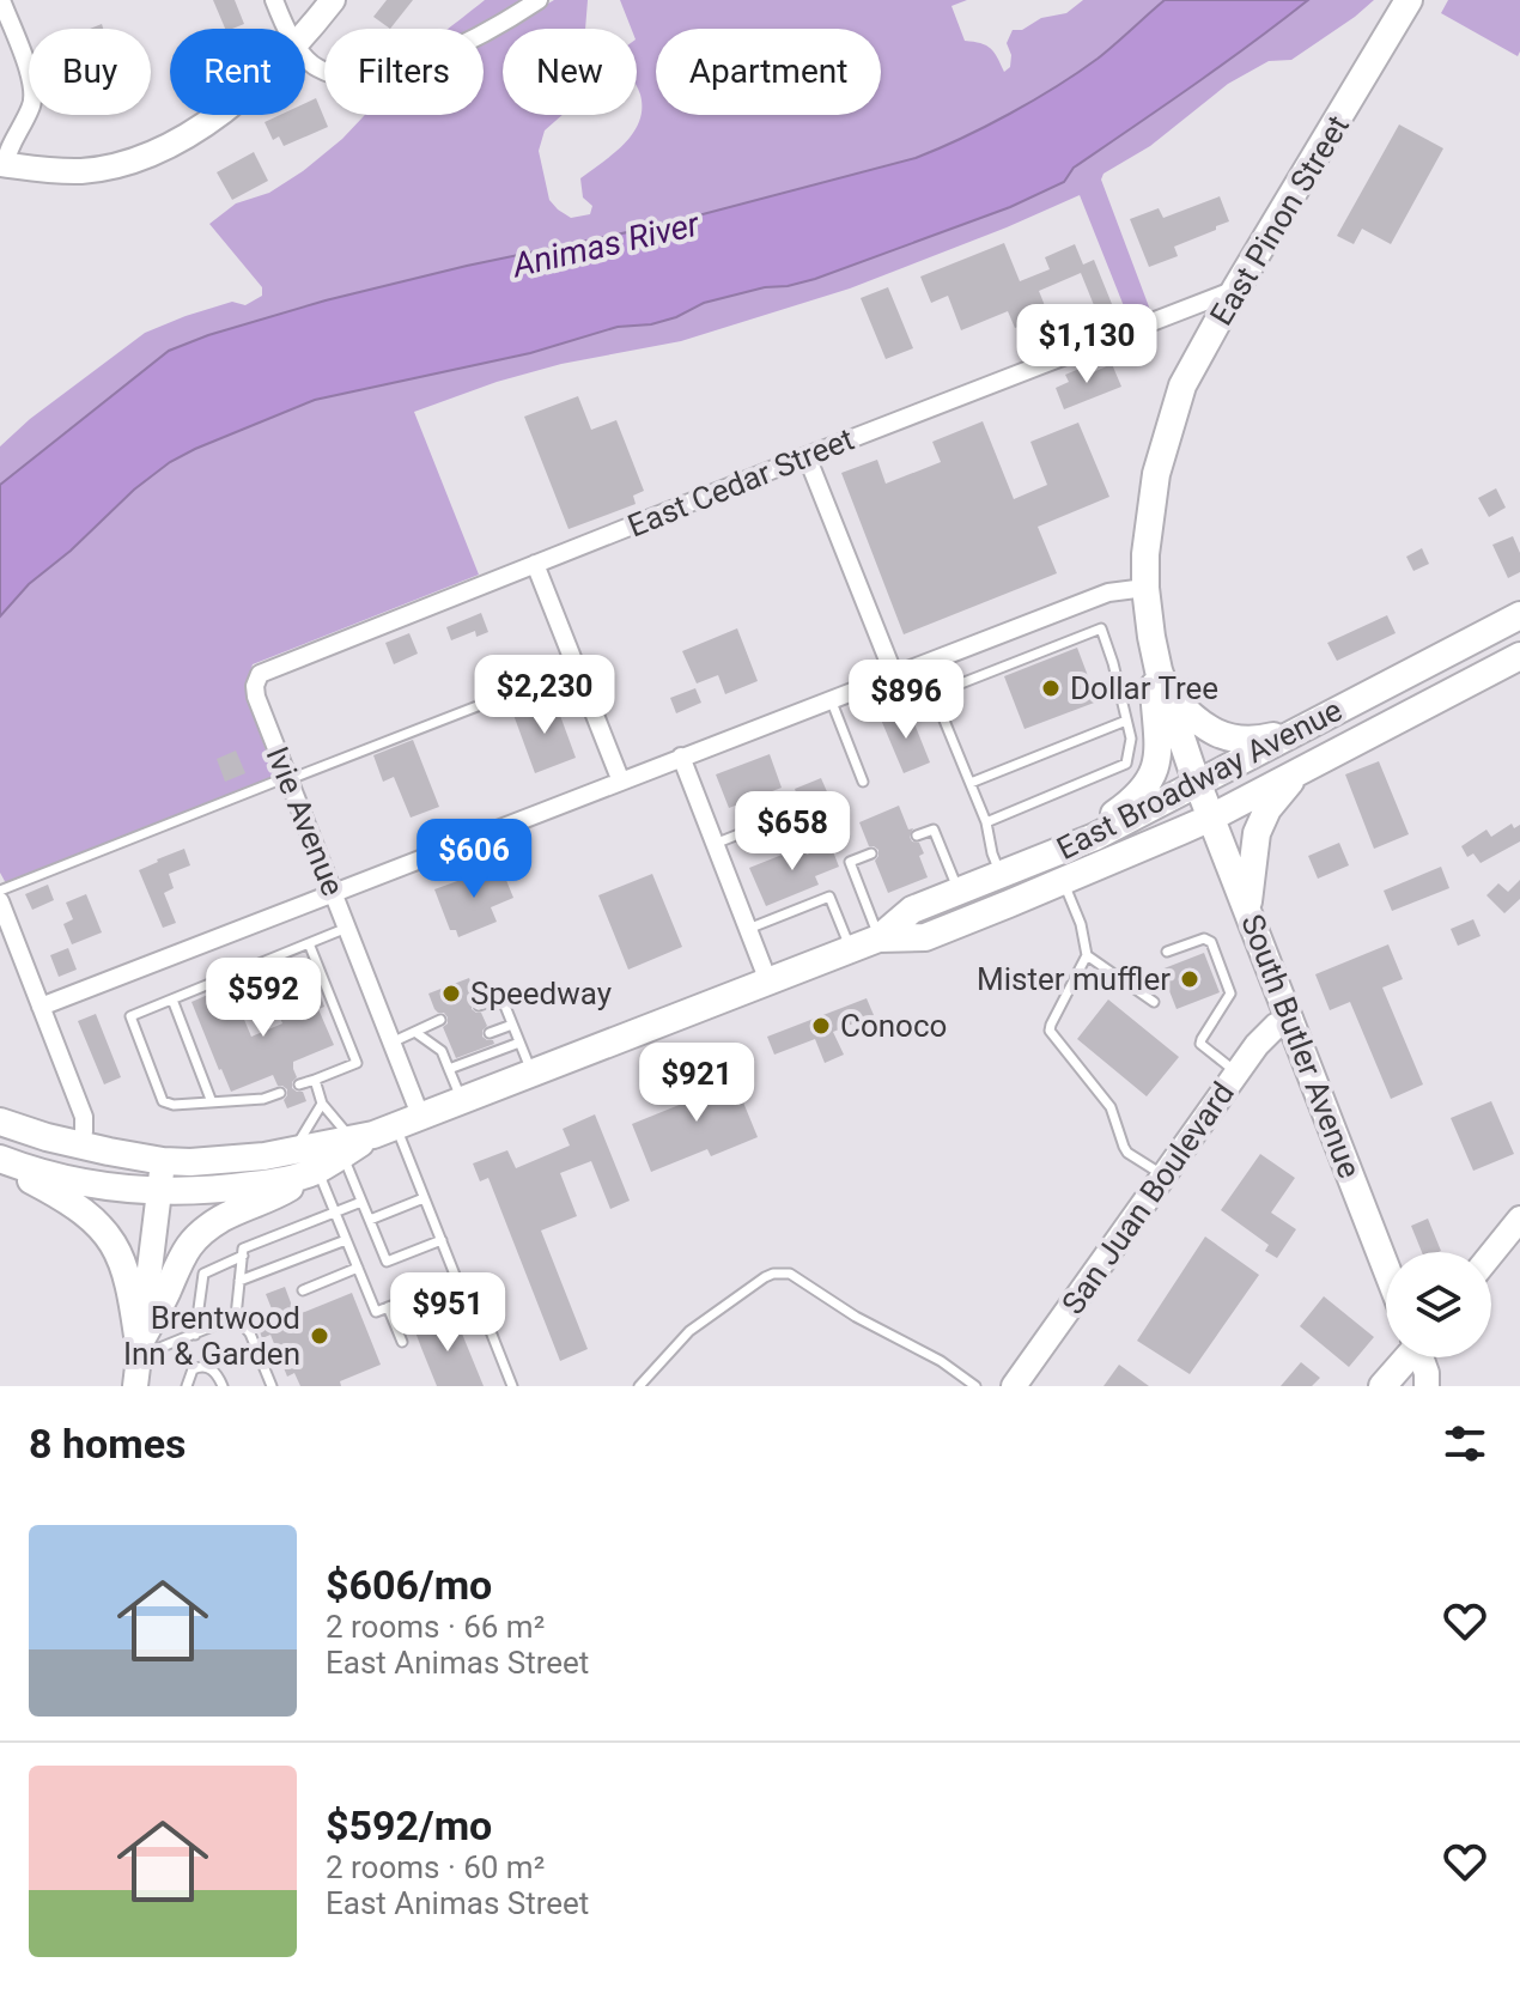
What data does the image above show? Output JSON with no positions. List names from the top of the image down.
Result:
{
  "streets": {
    "main road": [
      "East Pinon Street",
      "East Broadway Avenue",
      "South Butler Avenue",
      "San Juan Boulevard"
    ],
    "street": ["East Cedar Street", "Ivie Avenue"]
  },
  "crossings": [
    ["East Pinon Street", "East Cedar Street"],
    ["East Pinon Street", "East Broadway Avenue"],
    ["East Pinon Street", "South Butler Avenue"],
    ["East Cedar Street", "Ivie Avenue"],
    ["East Broadway Avenue", "Ivie Avenue"],
    ["East Broadway Avenue", "South Butler Avenue"],
    ["South Butler Avenue", "San Juan Boulevard"]
  ],
  "water": ["Animas River"],
  "places": [
    "Dollar Tree",
    "Mister muffler",
    "Speedway",
    "Conoco",
    "Brentwood Inn & Garden"
  ],
  "page": {
    "chip": [
      "Buy",
      "Rent",
      "Filters",
      "New",
      "Apartment"
    ],
    "price": [
      "$1,130",
      "$2,230",
      "$896",
      "$658",
      "$606",
      "$592",
      "$921",
      "$951"
    ],
    "heading": "8 homes",
    "list": [
      {
        "name": "$606/mo",
        "note": "2 rooms · 66 m² · East Animas Street"
      },
      {
        "name": "$592/mo",
        "note": "2 rooms · 60 m² · East Animas Street"
      }
    ]
  }
}
